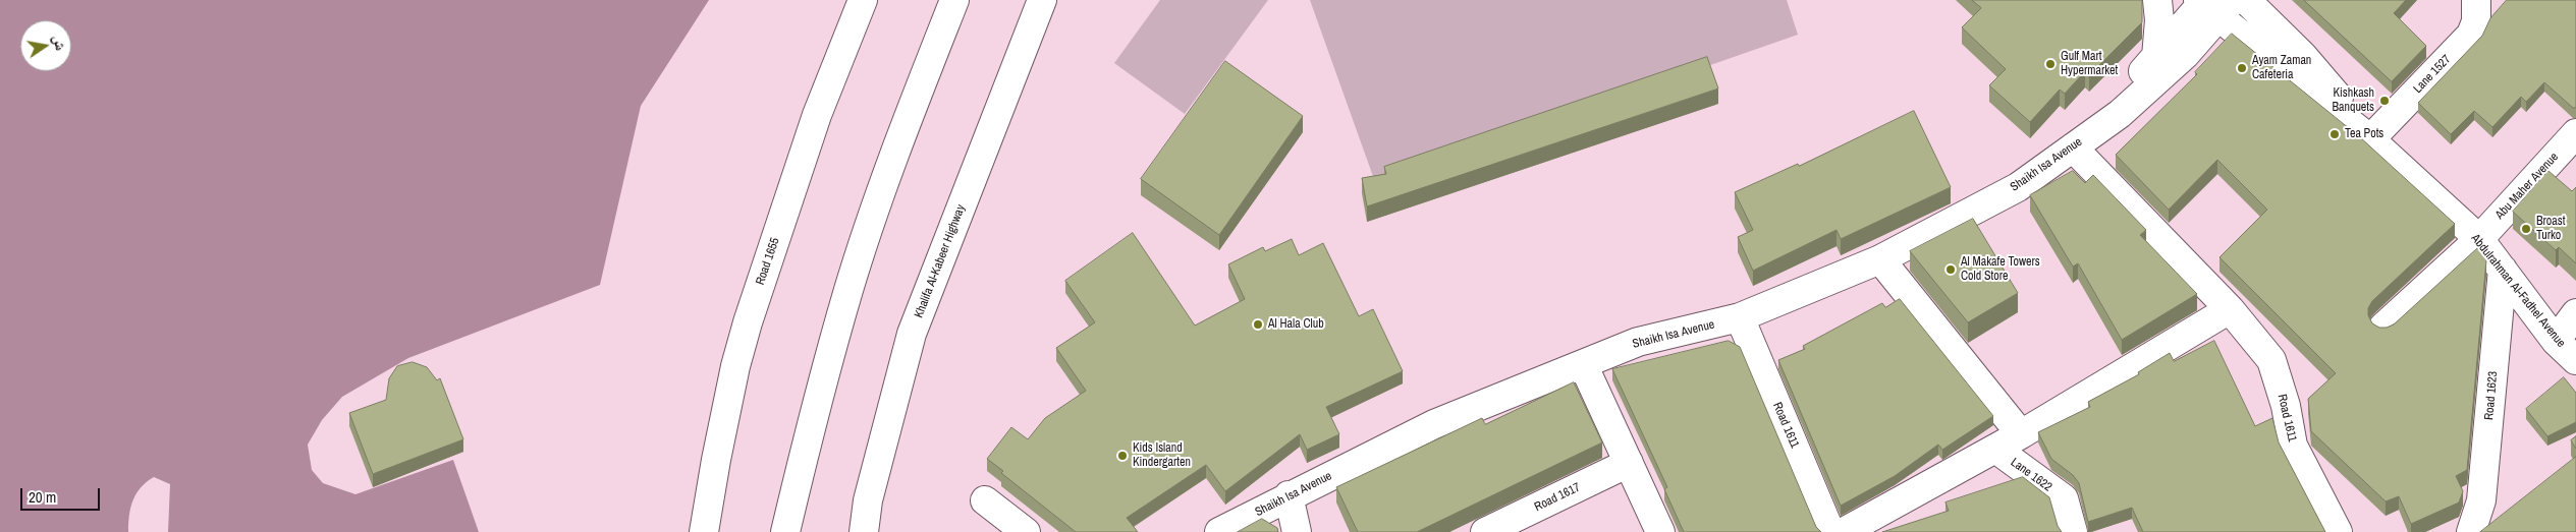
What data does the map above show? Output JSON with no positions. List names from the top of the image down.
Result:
{
  "streets": {
    "street": [
      "Lane 1527",
      "Shaikh Isa Avenue",
      "Abu Maher Avenue",
      "Road 1655",
      "Khalifa Al-Kabeer Highway",
      "Abdulrahman Al-Fadhel Avenue",
      "Road 1623",
      "Road 1611",
      "Lane 1622",
      "Road 1617"
    ]
  },
  "crossings": [
    ["Lane 1527", "Abdulrahman Al-Fadhel Avenue"],
    ["Shaikh Isa Avenue", "Abdulrahman Al-Fadhel Avenue"],
    ["Shaikh Isa Avenue", "Road 1611"],
    ["Abu Maher Avenue", "Abdulrahman Al-Fadhel Avenue"],
    ["Abdulrahman Al-Fadhel Avenue", "Road 1623"]
  ],
  "places": [
    "Gulf Mart Hypermarket",
    "Ayam Zaman Cafeteria",
    "Kishkash Banquets",
    "Tea Pots",
    "Broast Turko",
    "Al Makafe Towers Cold Store",
    "Al Hala Club",
    "Kids Island Kindergarten"
  ],
  "scale_bar": "20 m",
  "north": "right"
}
